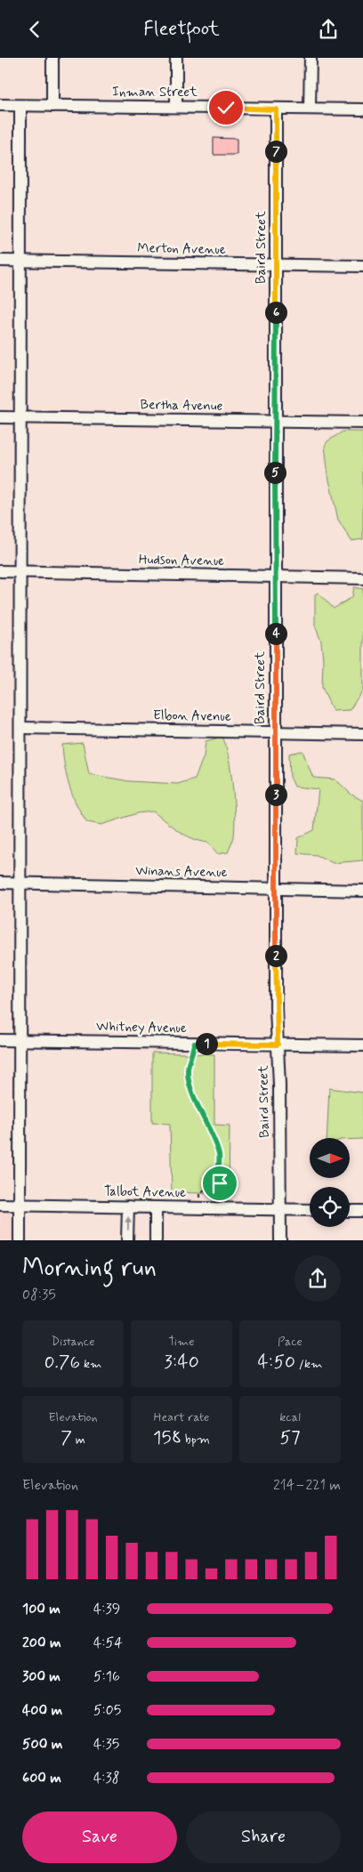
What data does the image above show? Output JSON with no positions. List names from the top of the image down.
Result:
{
  "streets": {
    "street": [
      "Inman Street",
      "Baird Street",
      "Merton Avenue",
      "Bertha Avenue",
      "Hudson Avenue",
      "Elbon Avenue",
      "Winans Avenue",
      "Whitney Avenue",
      "Talbot Avenue"
    ]
  },
  "crossings": [
    ["Inman Street", "Baird Street"],
    ["Baird Street", "Merton Avenue"],
    ["Baird Street", "Bertha Avenue"],
    ["Baird Street", "Hudson Avenue"],
    ["Baird Street", "Elbon Avenue"],
    ["Baird Street", "Winans Avenue"],
    ["Baird Street", "Whitney Avenue"],
    ["Baird Street", "Talbot Avenue"]
  ],
  "north": "right",
  "page": {
    "header": "Fleetfoot",
    "pins": [
      "7",
      "6",
      "5",
      "4",
      "3",
      "2",
      "1"
    ],
    "heading": ["Morning run", "08:35"],
    "stats": [
      ["Distance", "0.76 km"],
      ["Time", "3:40"],
      ["Pace", "4:50 /km"],
      ["Elevation", "7 m"],
      ["Heart rate", "158 bpm"],
      ["kcal", "57"]
    ],
    "chart": ["Elevation", "214–221 m"],
    "list": [
      {
        "name": "100 m",
        "note": "4:39"
      },
      {
        "name": "200 m",
        "note": "4:54"
      },
      {
        "name": "300 m",
        "note": "5:16"
      },
      {
        "name": "400 m",
        "note": "5:05"
      },
      {
        "name": "500 m",
        "note": "4:35"
      },
      {
        "name": "600 m",
        "note": "4:38"
      }
    ],
    "buttons": ["Save", "Share"]
  }
}
